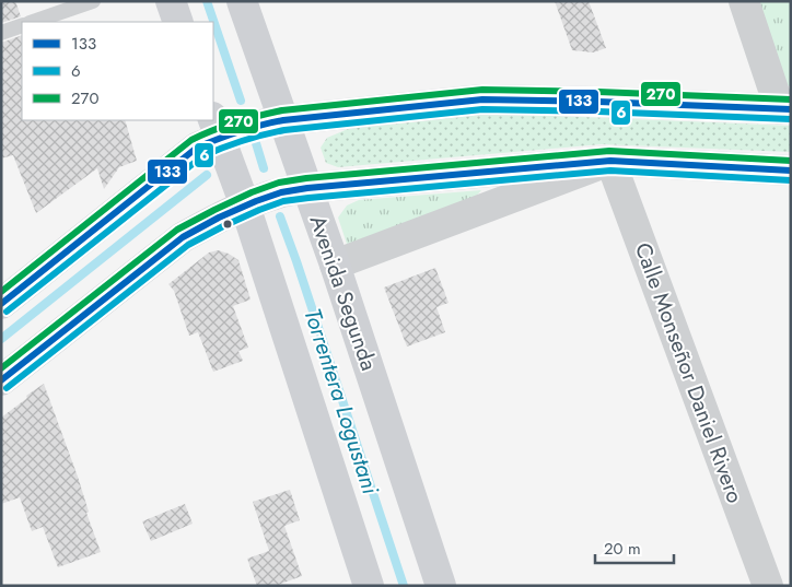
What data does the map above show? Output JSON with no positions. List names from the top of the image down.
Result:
{
  "streets": {
    "main road": ["Avenida Segunda"],
    "street": ["Calle Monseñor Daniel Rivero"]
  },
  "water": ["Torrentera Logustani"],
  "lines": ["transit line 270", "transit line 133", "transit line 6"],
  "legend": ["133", "6", "270"],
  "scale_bar": "20 m"
}
